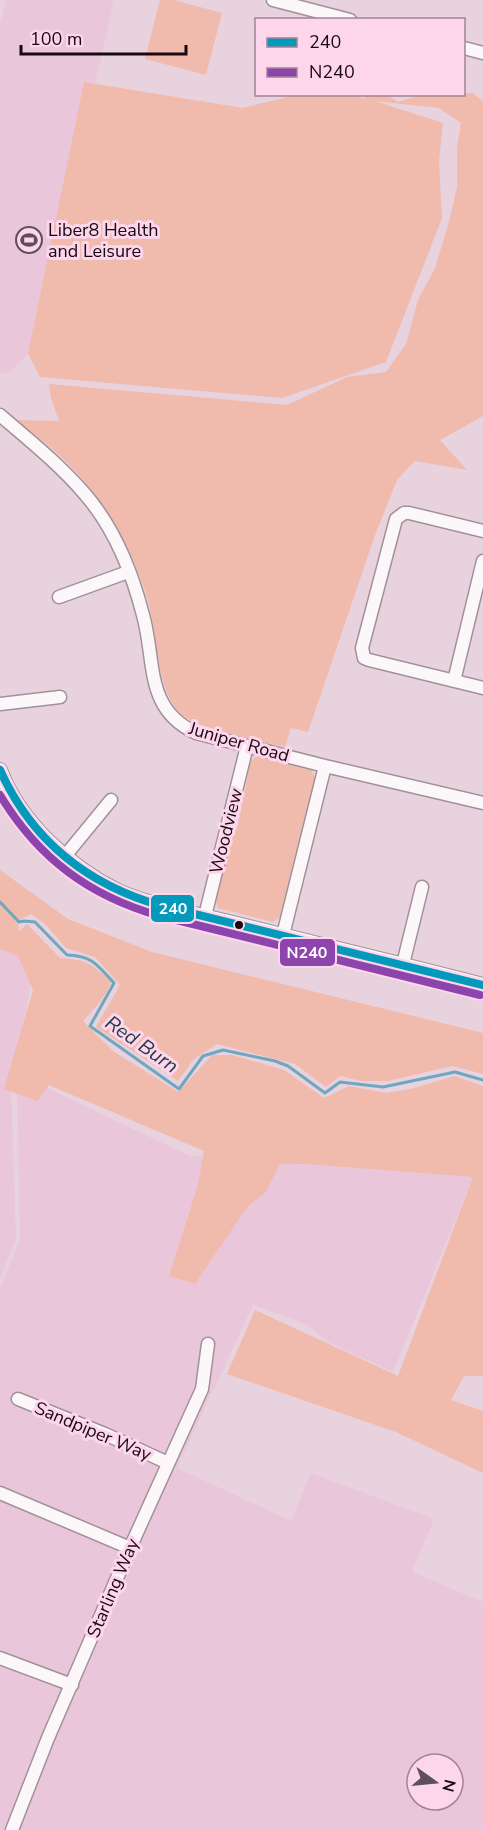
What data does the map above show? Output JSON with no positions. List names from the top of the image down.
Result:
{
  "streets": {
    "street": [
      "Juniper Road",
      "Woodview",
      "Sandpiper Way",
      "Starling Way"
    ]
  },
  "crossings": [
    ["Juniper Road", "Woodview"],
    ["Sandpiper Way", "Starling Way"]
  ],
  "water": ["Red Burn"],
  "places": {
    "sports": ["Liber8 Health and Leisure"]
  },
  "lines": ["transit line 240", "transit line N240"],
  "legend": ["240", "N240"],
  "scale_bar": "100 m",
  "north": "right"
}
